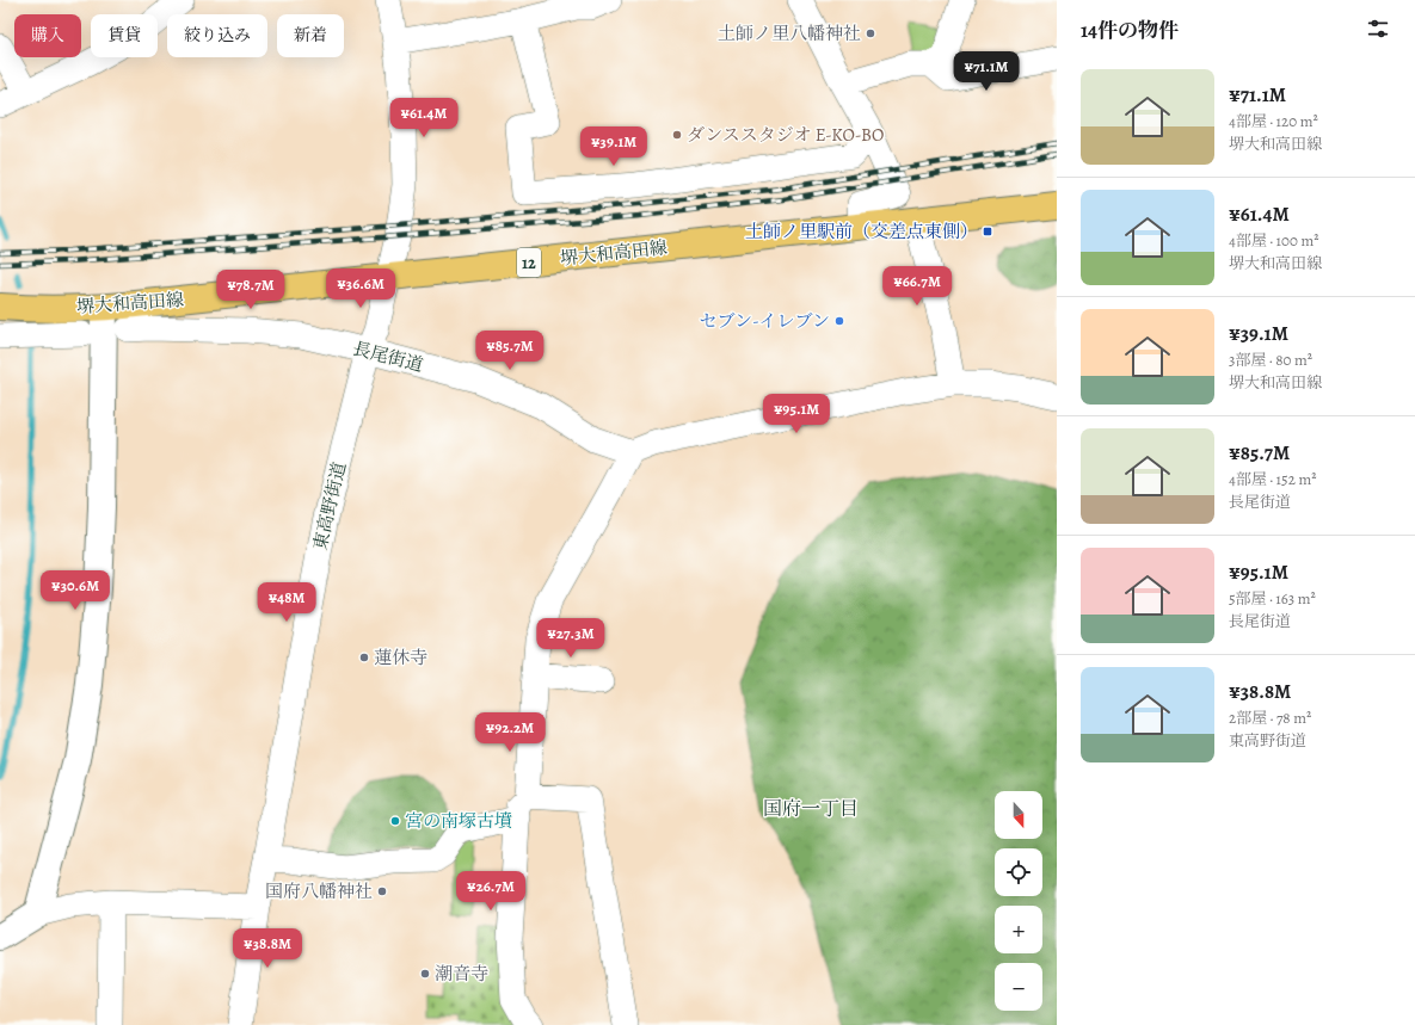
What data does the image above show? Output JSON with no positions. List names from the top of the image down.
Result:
{
  "streets": {
    "main road": ["堺大和高田線", "12"],
    "street": ["長尾街道", "東高野街道"]
  },
  "crossings": [
    ["堺大和高田線", "東高野街道"],
    ["長尾街道", "東高野街道"]
  ],
  "districts": ["国府一丁目"],
  "places": {
    "other": [
      "土師ノ里八幡神社",
      "ダンススタジオ E-KO-BO",
      "セブン-イレブン",
      "蓮休寺",
      "宮の南塚古墳",
      "国府八幡神社",
      "潮音寺"
    ],
    "transit": ["土師ノ里駅前（交差点東側）"]
  },
  "north": "bottom",
  "page": {
    "heading": "14件の物件",
    "chip": [
      "購入",
      "賃貸",
      "絞り込み",
      "新着"
    ],
    "price": [
      "¥71.1M",
      "¥61.4M",
      "¥39.1M",
      "¥66.7M",
      "¥36.6M",
      "¥78.7M",
      "¥85.7M",
      "¥95.1M",
      "¥30.6M",
      "¥48M",
      "¥27.3M",
      "¥92.2M",
      "¥26.7M",
      "¥38.8M"
    ],
    "list": [
      {
        "name": "¥71.1M",
        "note": "4部屋 · 120 m² · 堺大和高田線"
      },
      {
        "name": "¥61.4M",
        "note": "4部屋 · 100 m² · 堺大和高田線"
      },
      {
        "name": "¥39.1M",
        "note": "3部屋 · 80 m² · 堺大和高田線"
      },
      {
        "name": "¥85.7M",
        "note": "4部屋 · 152 m² · 長尾街道"
      },
      {
        "name": "¥95.1M",
        "note": "5部屋 · 163 m² · 長尾街道"
      },
      {
        "name": "¥38.8M",
        "note": "2部屋 · 78 m² · 東高野街道"
      }
    ],
    "map_buttons": ["+", "−"]
  }
}
